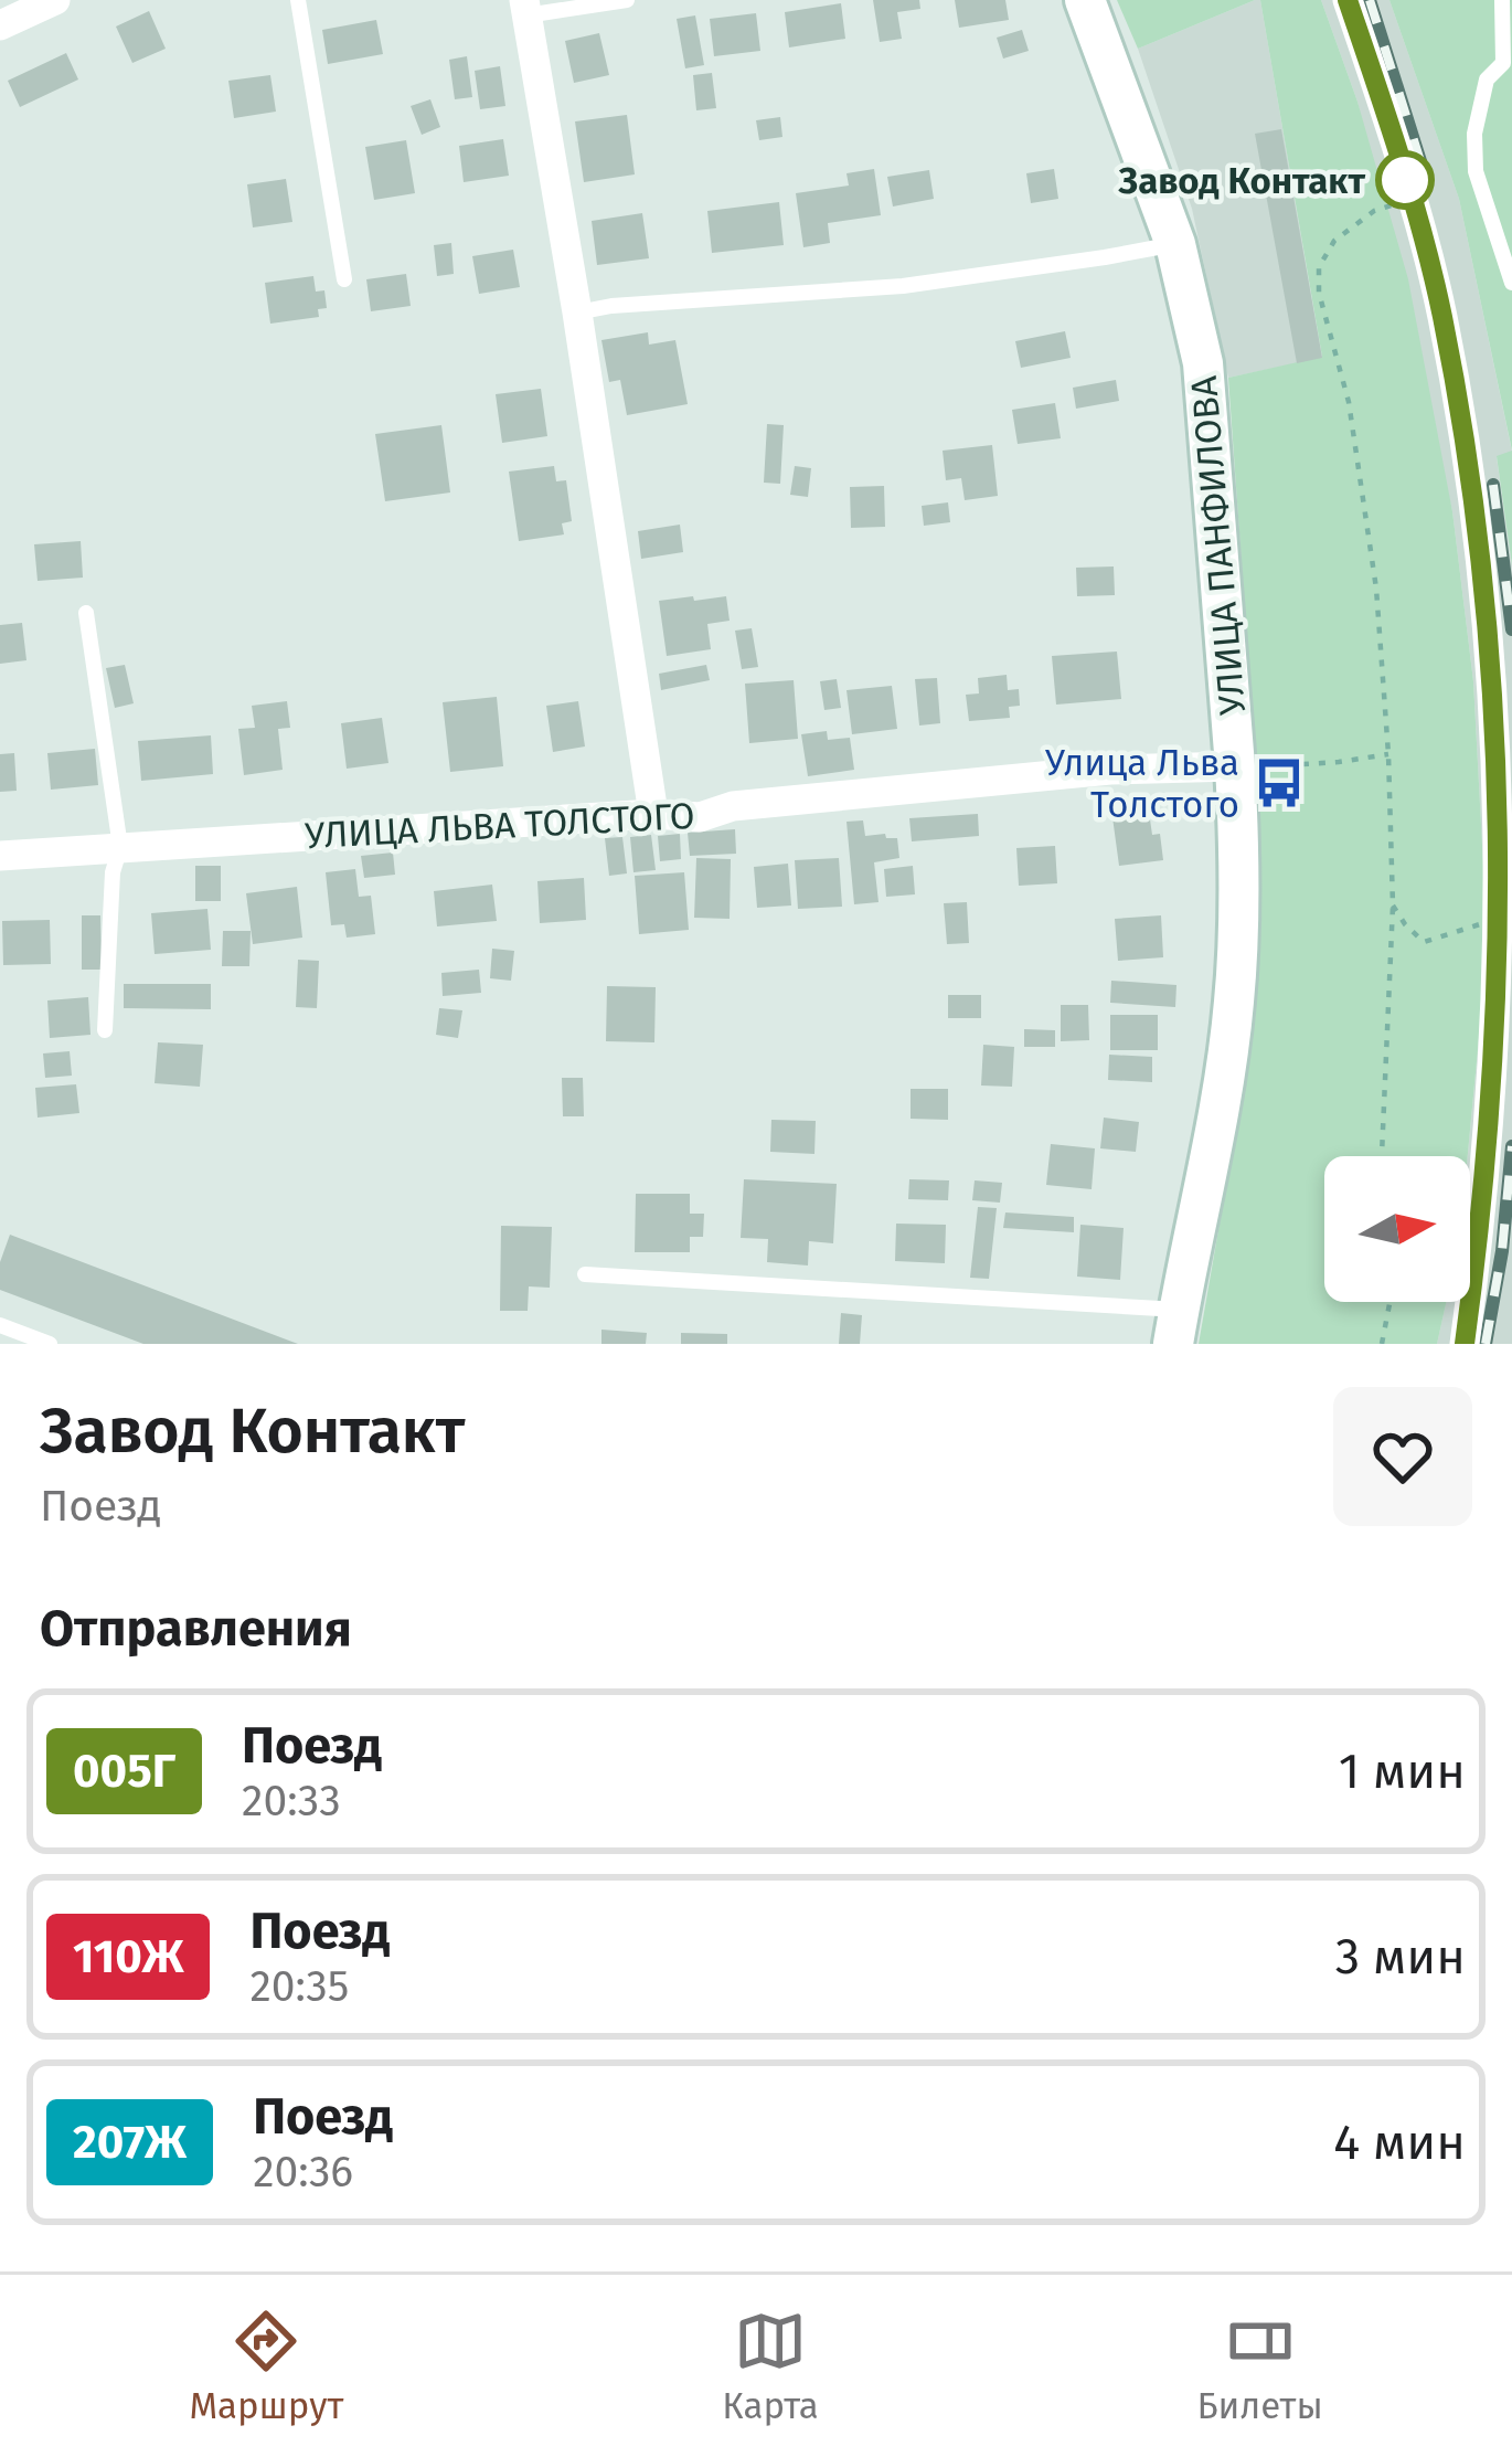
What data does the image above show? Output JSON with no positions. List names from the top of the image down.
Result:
{
  "streets": {
    "main road": ["УЛИЦА ПАНФИЛОВА"],
    "street": ["УЛИЦА ЛЬВА ТОЛСТОГО"]
  },
  "crossings": [
    ["УЛИЦА ПАНФИЛОВА", "УЛИЦА ЛЬВА ТОЛСТОГО"]
  ],
  "places": {
    "other": ["Завод Контакт"],
    "bus stop": ["Улица Льва Толстого"]
  },
  "north": "right",
  "page": {
    "heading": [
      ["Завод Контакт", "Поезд"],
      "Отправления"
    ],
    "list": [
      {
        "mark": "005Г",
        "name": "Поезд",
        "note": "20:33",
        "value": "1 мин"
      },
      {
        "mark": "110Ж",
        "name": "Поезд",
        "note": "20:35",
        "value": "3 мин"
      },
      {
        "mark": "207Ж",
        "name": "Поезд",
        "note": "20:36",
        "value": "4 мин"
      }
    ],
    "tabs": ["Маршрут", "Карта", "Билеты"]
  }
}
